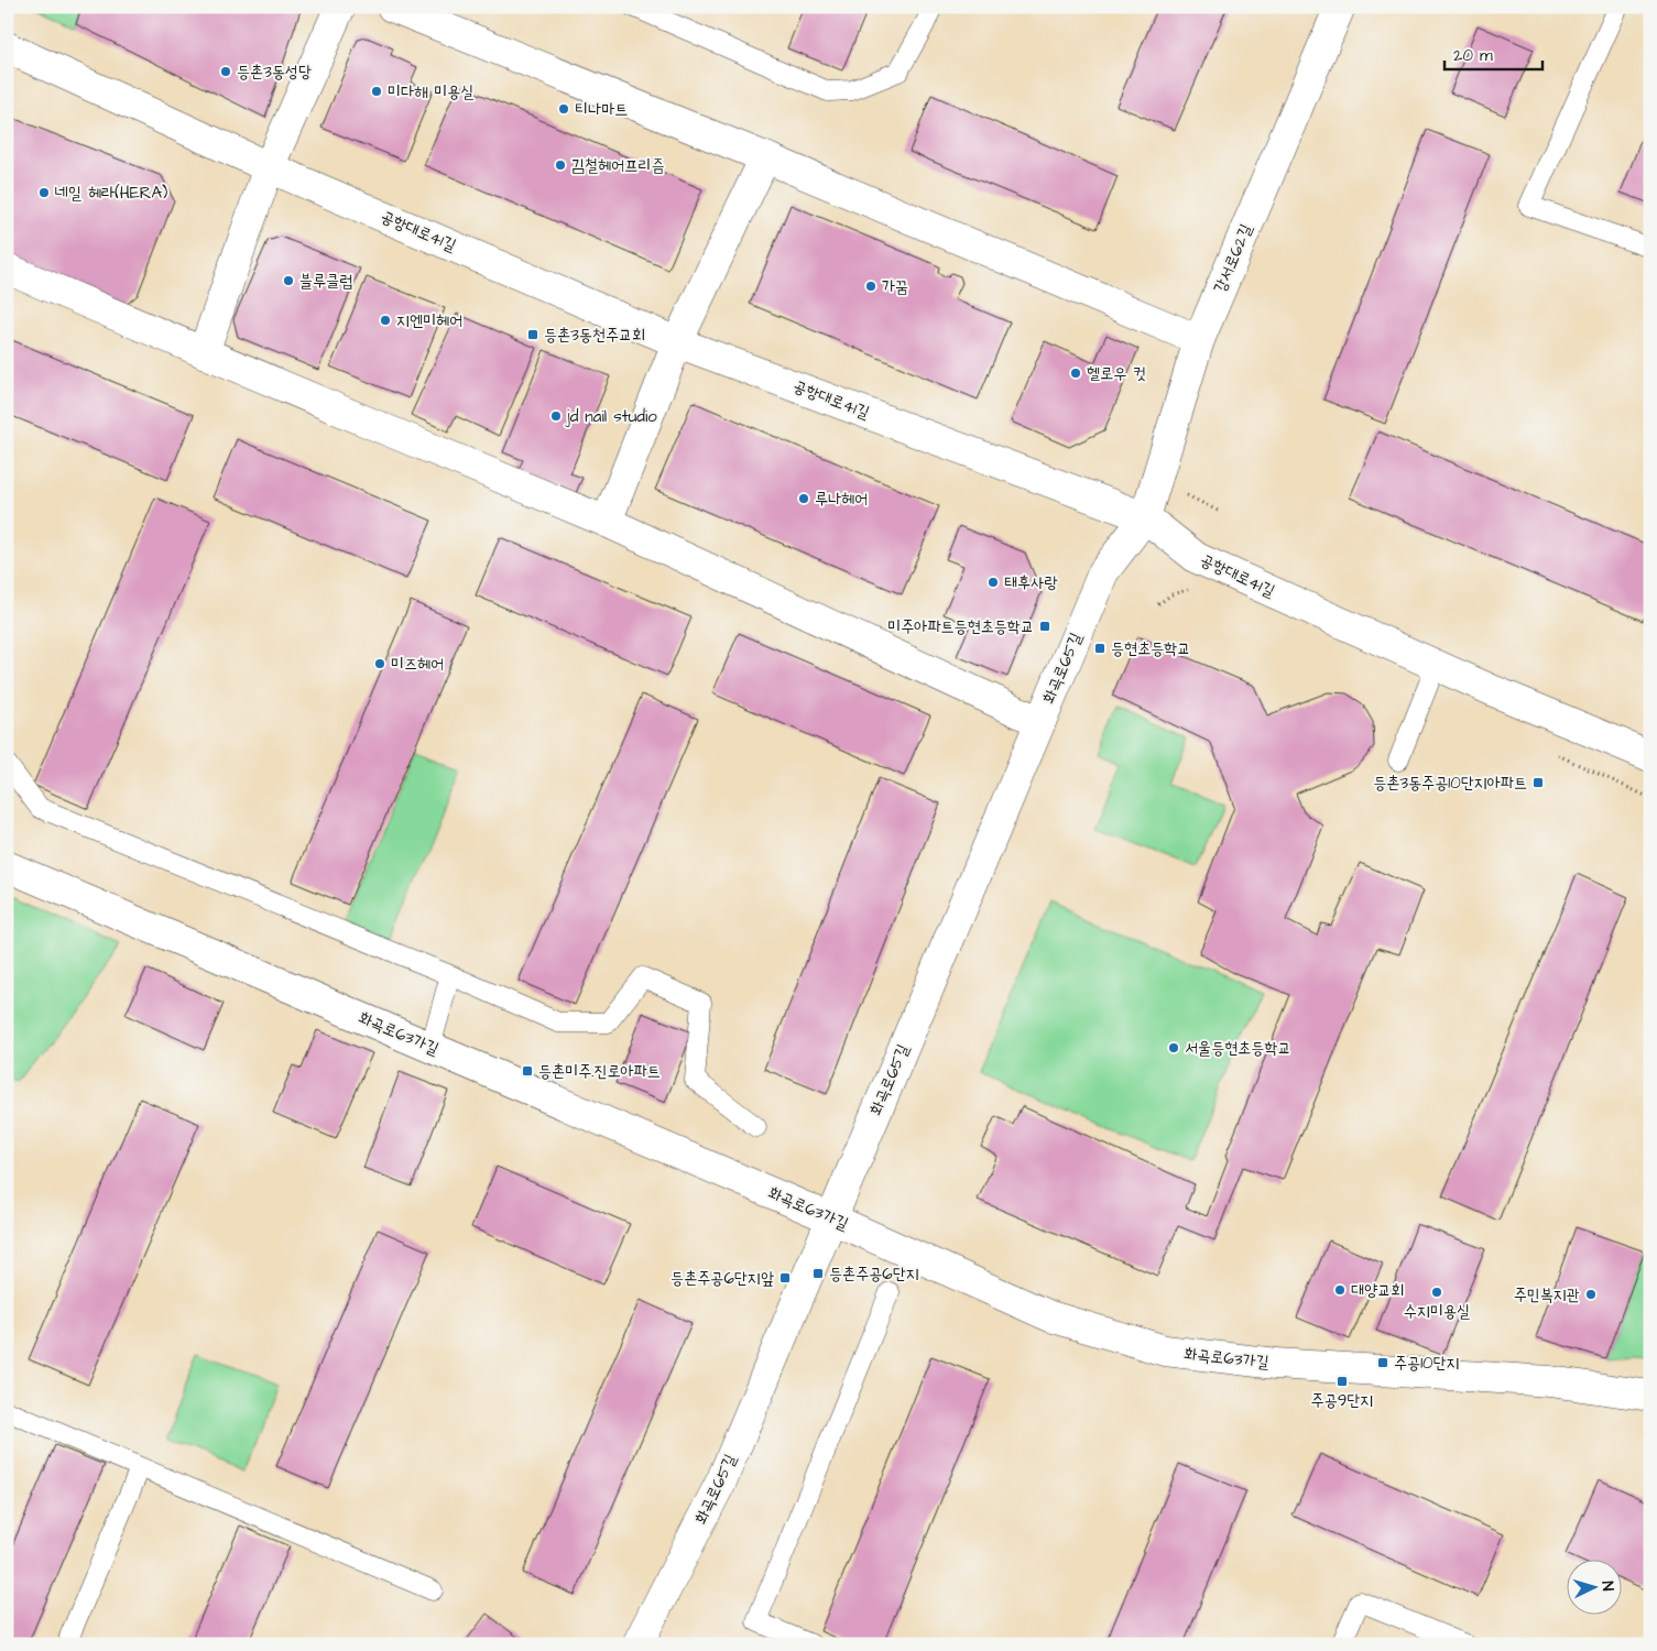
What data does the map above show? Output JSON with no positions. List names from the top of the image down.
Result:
{
  "streets": {
    "street": [
      "공항대로41길",
      "강서로62길",
      "화곡로65길",
      "화곡로63가길"
    ]
  },
  "crossings": [
    ["공항대로41길", "강서로62길"],
    ["공항대로41길", "화곡로65길"],
    ["강서로62길", "화곡로65길"],
    ["화곡로65길", "화곡로63가길"]
  ],
  "places": {
    "other": [
      "등촌3동성당",
      "미다해 미용실",
      "티나마트",
      "김철헤어프리즘",
      "네일 헤라(HERA)",
      "블루클럽",
      "가꿈",
      "지엔미헤어",
      "헬로우 컷",
      "jd nail studio",
      "루나헤어",
      "태후사랑",
      "미즈헤어",
      "서울등현초등학교",
      "대양교회",
      "수지미용실",
      "주민복지관"
    ],
    "transit": [
      "등촌3동천주교회",
      "미주아파트등현초등학교",
      "등현초등학교",
      "등촌3동주공10단지아파트",
      "등촌미주.진로아파트",
      "등촌주공6단지",
      "등촌주공6단지앞",
      "주공10단지",
      "주공9단지"
    ]
  },
  "scale_bar": "20 m",
  "north": "right"
}
